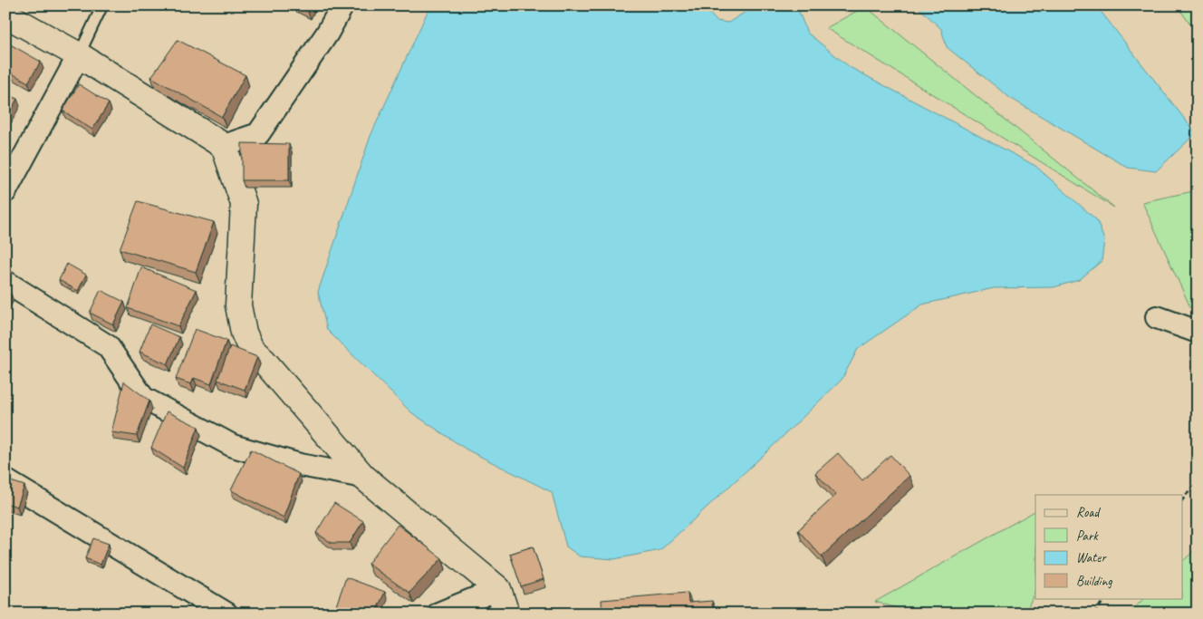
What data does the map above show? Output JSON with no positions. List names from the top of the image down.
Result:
{
  "legend": [
    "Road",
    "Park",
    "Water",
    "Building"
  ]
}
